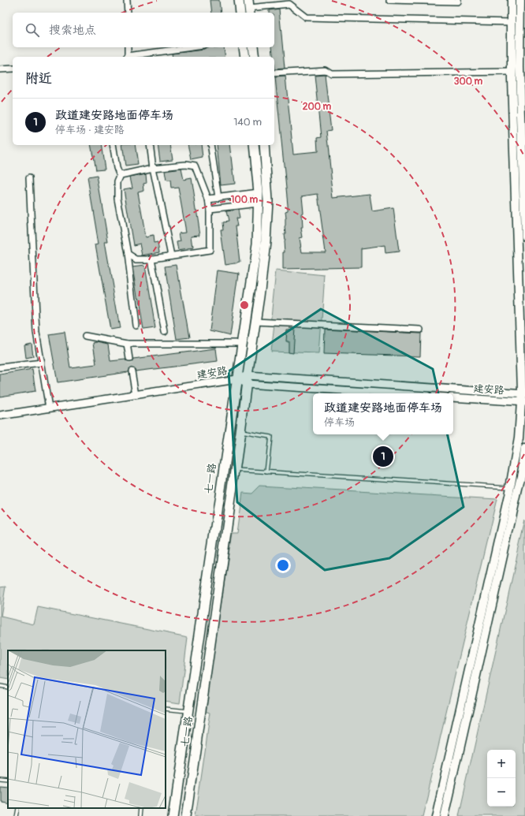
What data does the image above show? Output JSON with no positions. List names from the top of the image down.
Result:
{
  "streets": {
    "main road": ["七一路"],
    "street": ["建安路"]
  },
  "crossings": [
    ["建安路", "七一路"]
  ],
  "page": {
    "search": "搜索地点",
    "heading": "附近",
    "list": [
      {
        "mark": "1",
        "name": "政道建安路地面停车场",
        "note": "停车场 · 建安路",
        "value": "140 m"
      }
    ],
    "popup": ["政道建安路地面停车场", "停车场"],
    "pins": "1",
    "map_buttons": ["+", "−"]
  },
  "rings": ["300 m", "200 m", "100 m"]
}
